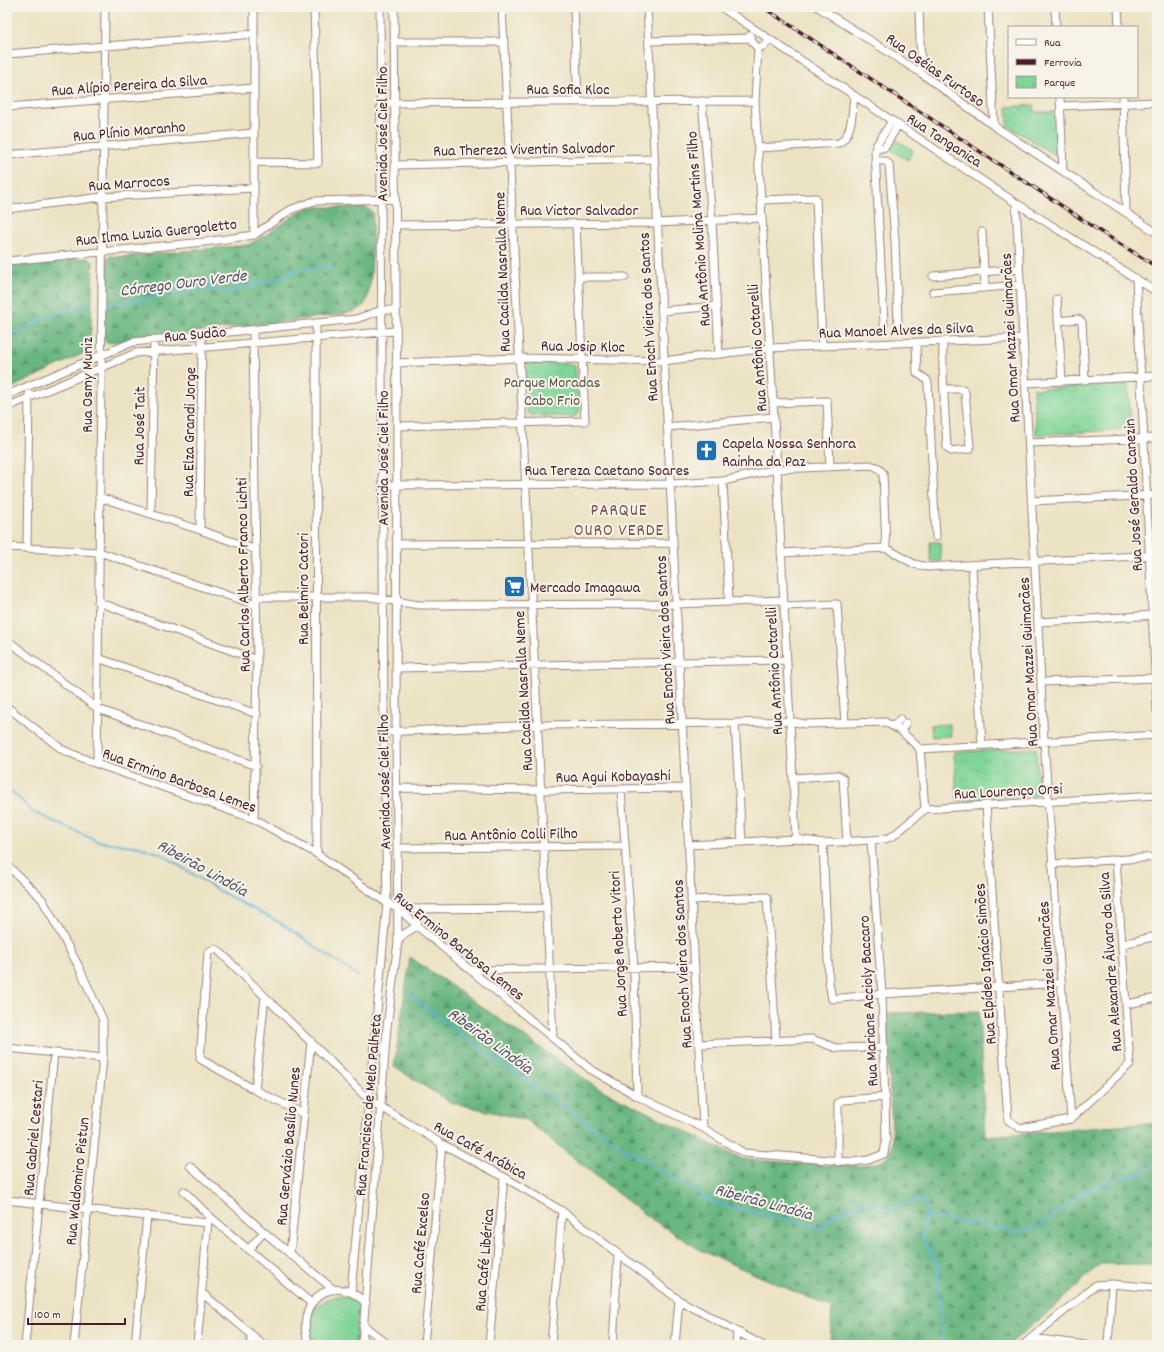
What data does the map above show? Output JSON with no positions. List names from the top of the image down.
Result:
{
  "streets": {
    "street": [
      "Rua Oséias Furtoso",
      "Rua Alípio Pereira da Silva",
      "Rua Sofia Kloc",
      "Rua Plínio Maranho",
      "Avenida José Ciel Filho",
      "Rua Tanganica",
      "Rua Thereza Viventin Salvador",
      "Rua Marrocos",
      "Rua Victor Salvador",
      "Rua Antônio Molina Martins Filho",
      "Rua Ilma Luzia Guergoletto",
      "Rua Cacilda Nasralla Neme",
      "Rua Enoch Vieira dos Santos",
      "Rua Manoel Alves da Silva",
      "Rua Sudão",
      "Rua Omar Mazzei Guimarães",
      "Rua Josip Kloc",
      "Rua Antônio Cotarelli",
      "Rua Osmy Muniz",
      "Rua José Tait",
      "Rua Elza Grandi Jorge",
      "Rua Tereza Caetano Soares",
      "Rua José Geraldo Canezin",
      "Rua Carlos Alberto Franco Lichti",
      "Rua Belmiro Catori",
      "Rua Agui Kobayashi",
      "Rua Ermino Barbosa Lemes",
      "Rua Lourenço Orsi",
      "Rua Antônio Colli Filho",
      "Rua Jorge Roberto Vitori",
      "Rua Alexandre Álvaro da Silva",
      "Rua Elpídeo Ignácio Simões",
      "Rua Mariane Accioly Baccaro",
      "Rua Francisco de Melo Palheta",
      "Rua Gabriel Cestari",
      "Rua Gervázio Basílio Nunes",
      "Rua Café Arábica",
      "Rua Waldomiro Pistun",
      "Rua Café Excelso",
      "Rua Café Libérica"
    ]
  },
  "crossings": [
    ["Rua Alípio Pereira da Silva", "Rua Osmy Muniz"],
    ["Rua Sofia Kloc", "Avenida José Ciel Filho"],
    ["Rua Sofia Kloc", "Rua Antônio Molina Martins Filho"],
    ["Rua Sofia Kloc", "Rua Cacilda Nasralla Neme"],
    ["Rua Sofia Kloc", "Rua Enoch Vieira dos Santos"],
    ["Rua Sofia Kloc", "Rua Antônio Cotarelli"],
    ["Rua Plínio Maranho", "Rua Osmy Muniz"],
    ["Avenida José Ciel Filho", "Rua Thereza Viventin Salvador"],
    ["Avenida José Ciel Filho", "Rua Victor Salvador"],
    ["Avenida José Ciel Filho", "Rua Ilma Luzia Guergoletto"],
    ["Avenida José Ciel Filho", "Rua Sudão"],
    ["Avenida José Ciel Filho", "Rua Josip Kloc"],
    ["Avenida José Ciel Filho", "Rua Tereza Caetano Soares"],
    ["Avenida José Ciel Filho", "Rua Agui Kobayashi"],
    ["Avenida José Ciel Filho", "Rua Ermino Barbosa Lemes"],
    ["Avenida José Ciel Filho", "Rua Antônio Colli Filho"],
    ["Avenida José Ciel Filho", "Rua Francisco de Melo Palheta"],
    ["Rua Tanganica", "Rua Omar Mazzei Guimarães"],
    ["Rua Tanganica", "Rua José Geraldo Canezin"],
    ["Rua Thereza Viventin Salvador", "Rua Cacilda Nasralla Neme"],
    ["Rua Thereza Viventin Salvador", "Rua Enoch Vieira dos Santos"],
    ["Rua Marrocos", "Rua Osmy Muniz"],
    ["Rua Victor Salvador", "Rua Antônio Molina Martins Filho"],
    ["Rua Victor Salvador", "Rua Cacilda Nasralla Neme"],
    ["Rua Victor Salvador", "Rua Enoch Vieira dos Santos"],
    ["Rua Victor Salvador", "Rua Antônio Cotarelli"],
    ["Rua Antônio Molina Martins Filho", "Rua Josip Kloc"],
    ["Rua Ilma Luzia Guergoletto", "Rua Osmy Muniz"],
    ["Rua Cacilda Nasralla Neme", "Rua Josip Kloc"],
    ["Rua Cacilda Nasralla Neme", "Rua Tereza Caetano Soares"],
    ["Rua Cacilda Nasralla Neme", "Rua Agui Kobayashi"],
    ["Rua Cacilda Nasralla Neme", "Rua Ermino Barbosa Lemes"],
    ["Rua Cacilda Nasralla Neme", "Rua Antônio Colli Filho"],
    ["Rua Enoch Vieira dos Santos", "Rua Josip Kloc"],
    ["Rua Enoch Vieira dos Santos", "Rua Tereza Caetano Soares"],
    ["Rua Enoch Vieira dos Santos", "Rua Agui Kobayashi"],
    ["Rua Enoch Vieira dos Santos", "Rua Ermino Barbosa Lemes"],
    ["Rua Manoel Alves da Silva", "Rua Omar Mazzei Guimarães"],
    ["Rua Manoel Alves da Silva", "Rua Josip Kloc"],
    ["Rua Manoel Alves da Silva", "Rua Antônio Cotarelli"],
    ["Rua Sudão", "Rua Osmy Muniz"],
    ["Rua Sudão", "Rua José Tait"],
    ["Rua Sudão", "Rua Elza Grandi Jorge"],
    ["Rua Sudão", "Rua Carlos Alberto Franco Lichti"],
    ["Rua Sudão", "Rua Belmiro Catori"],
    ["Rua Omar Mazzei Guimarães", "Rua Lourenço Orsi"],
    ["Rua Omar Mazzei Guimarães", "Rua Alexandre Álvaro da Silva"],
    ["Rua Omar Mazzei Guimarães", "Rua Elpídeo Ignácio Simões"],
    ["Rua Josip Kloc", "Rua Antônio Cotarelli"],
    ["Rua Antônio Cotarelli", "Rua Tereza Caetano Soares"],
    ["Rua Osmy Muniz", "Rua Ermino Barbosa Lemes"],
    ["Rua Carlos Alberto Franco Lichti", "Rua Ermino Barbosa Lemes"],
    ["Rua Belmiro Catori", "Rua Ermino Barbosa Lemes"],
    ["Rua Agui Kobayashi", "Rua Jorge Roberto Vitori"],
    ["Rua Ermino Barbosa Lemes", "Rua Jorge Roberto Vitori"],
    ["Rua Ermino Barbosa Lemes", "Rua Mariane Accioly Baccaro"],
    ["Rua Ermino Barbosa Lemes", "Rua Francisco de Melo Palheta"],
    ["Rua Lourenço Orsi", "Rua Elpídeo Ignácio Simões"],
    ["Rua Antônio Colli Filho", "Rua Jorge Roberto Vitori"],
    ["Rua Alexandre Álvaro da Silva", "Rua Elpídeo Ignácio Simões"],
    ["Rua Francisco de Melo Palheta", "Rua Café Arábica"],
    ["Rua Gervázio Basílio Nunes", "Rua Café Arábica"],
    ["Rua Café Arábica", "Rua Café Excelso"],
    ["Rua Café Arábica", "Rua Café Libérica"]
  ],
  "districts": ["PARQUE OURO VERDE"],
  "water": ["Córrego Ouro Verde", "Ribeirão Lindóia"],
  "parks": ["Parque Moradas Cabo Frio"],
  "places": {
    "church": ["Capela Nossa Senhora Rainha da Paz"],
    "supermarket": ["Mercado Imagawa"]
  },
  "legend": ["Rua", "Ferrovia", "Parque"],
  "scale_bar": "100 m"
}
